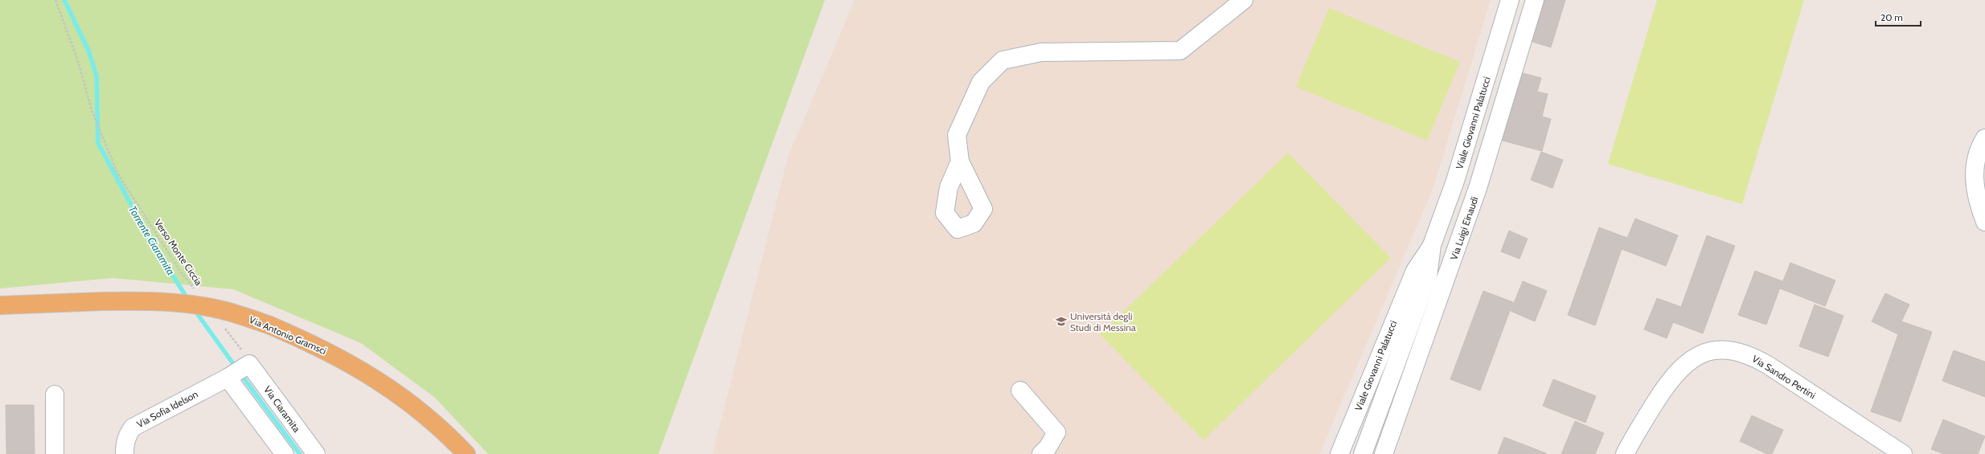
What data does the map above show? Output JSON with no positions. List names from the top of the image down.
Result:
{
  "streets": {
    "main road": ["Via Antonio Gramsci"],
    "street": [
      "Viale Giovanni Palatucci",
      "Via Luigi Einaudi",
      "Via Sandro Pertini",
      "Via Sofia Idelson",
      "Via Ciaramita"
    ],
    "path": ["Verso Monte Ciccia"]
  },
  "crossings": [
    ["Via Sofia Idelson", "Via Ciaramita"]
  ],
  "water": ["Torrente Ciaramita"],
  "places": {
    "school or university": ["Università degli Studi di Messina"]
  },
  "scale_bar": "20 m"
}
